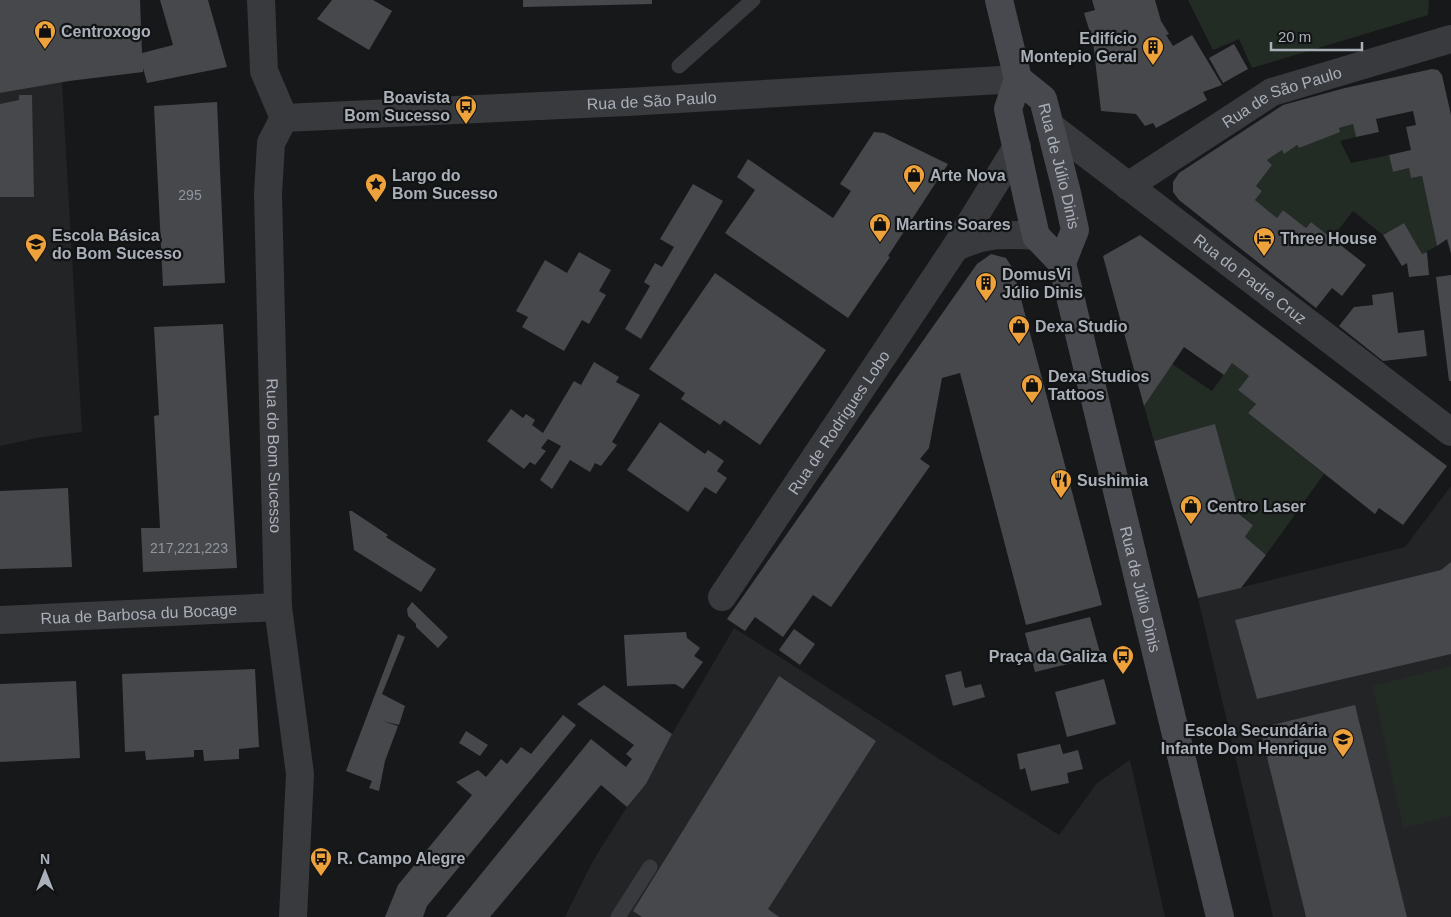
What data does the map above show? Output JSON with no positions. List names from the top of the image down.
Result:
{
  "streets": {
    "main road": ["Rua de Júlio Dinis"],
    "street": [
      "Rua de São Paulo",
      "Rua do Padre Cruz",
      "Rua de Rodrigues Lobo",
      "Rua do Bom Sucesso",
      "Rua de Barbosa du Bocage"
    ]
  },
  "crossings": [
    ["Rua de São Paulo", "Rua de Júlio Dinis"],
    ["Rua de São Paulo", "Rua do Padre Cruz"],
    ["Rua de São Paulo", "Rua do Bom Sucesso"],
    ["Rua de Júlio Dinis", "Rua do Padre Cruz"],
    ["Rua de Júlio Dinis", "Rua de Rodrigues Lobo"],
    ["Rua do Bom Sucesso", "Rua de Barbosa du Bocage"]
  ],
  "places": {
    "shop": [
      "Centroxogo",
      "Arte Nova",
      "Martins Soares",
      "Dexa Studio",
      "Dexa Studios Tattoos",
      "Centro Laser"
    ],
    "building": ["Edifício Montepio Geral", "DomusVi Júlio Dinis"],
    "bus stop": ["Boavista Bom Sucesso", "Praça da Galiza", "R. Campo Alegre"],
    "place": ["Largo do Bom Sucesso"],
    "hotel": ["Three House"],
    "school or university": ["Escola Básica do Bom Sucesso", "Escola Secundária Infante Dom Henrique"],
    "restaurant": ["Sushimia"]
  },
  "house_numbers": ["295", "217,221,223"],
  "scale_bar": "20 m",
  "north": "top"
}
